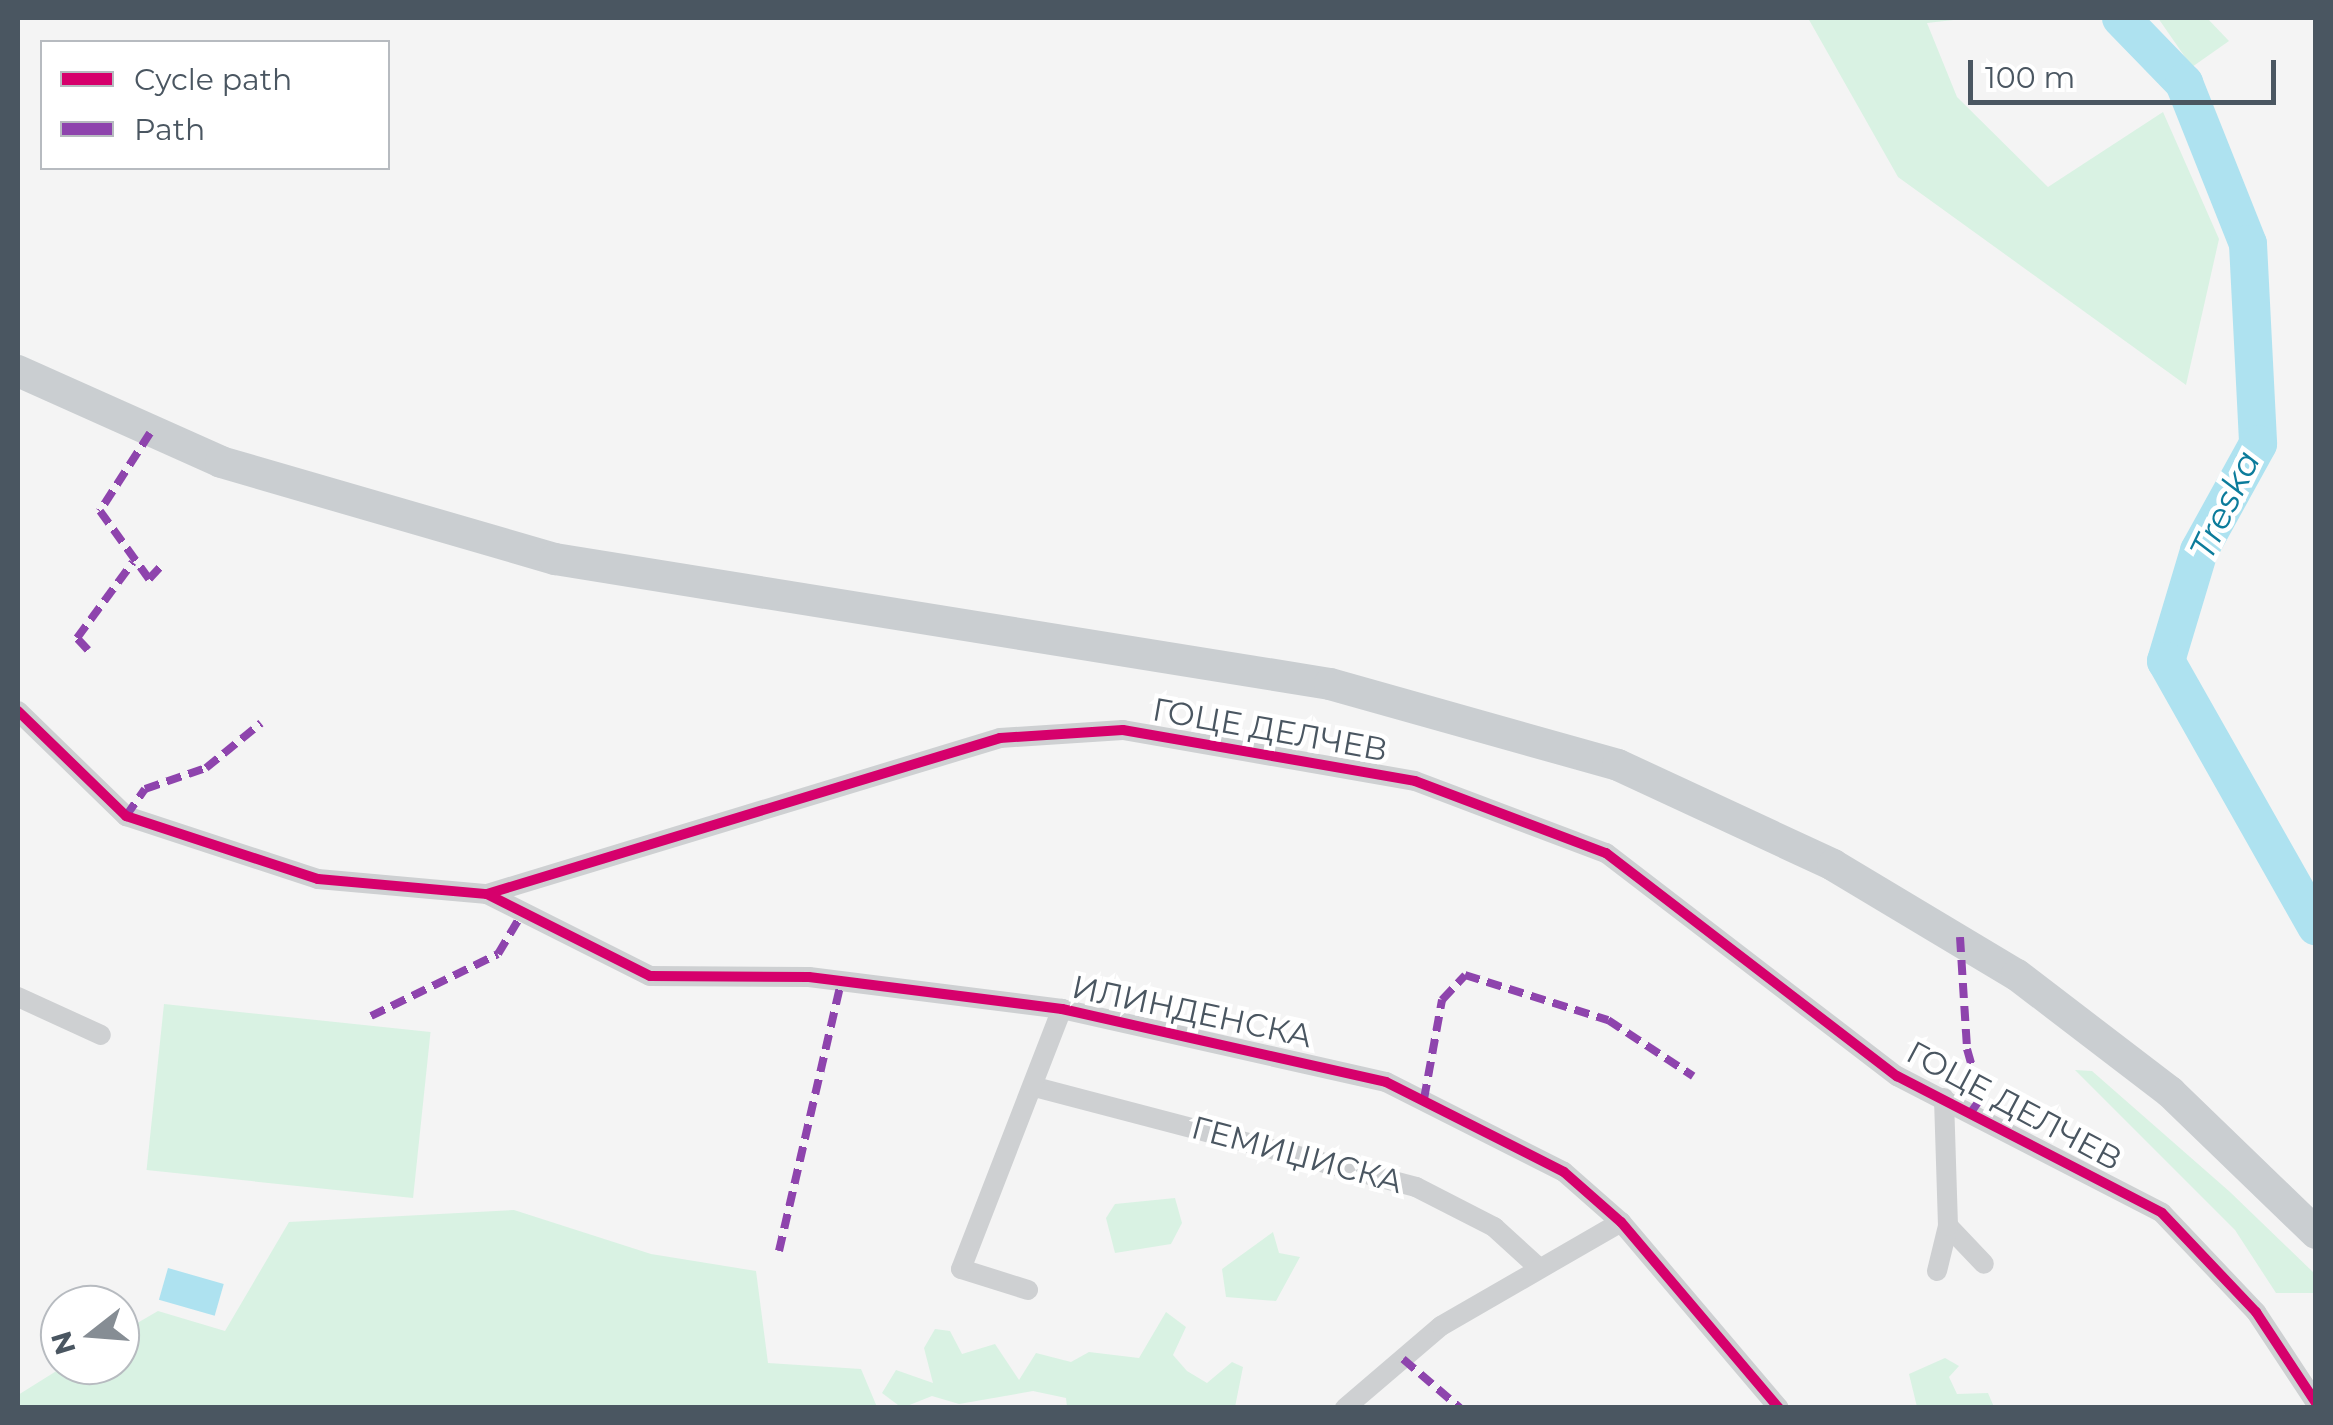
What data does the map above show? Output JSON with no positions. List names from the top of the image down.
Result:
{
  "streets": {
    "street": ["ГОЦЕ ДЕЛЧЕВ", "ИЛИНДЕНСКА", "ГЕМИЏИСКА"]
  },
  "crossings": [
    ["ГОЦЕ ДЕЛЧЕВ", "ИЛИНДЕНСКА"]
  ],
  "water": ["Treska"],
  "legend": ["Cycle path", "Path"],
  "scale_bar": "100 m",
  "north": "left"
}
